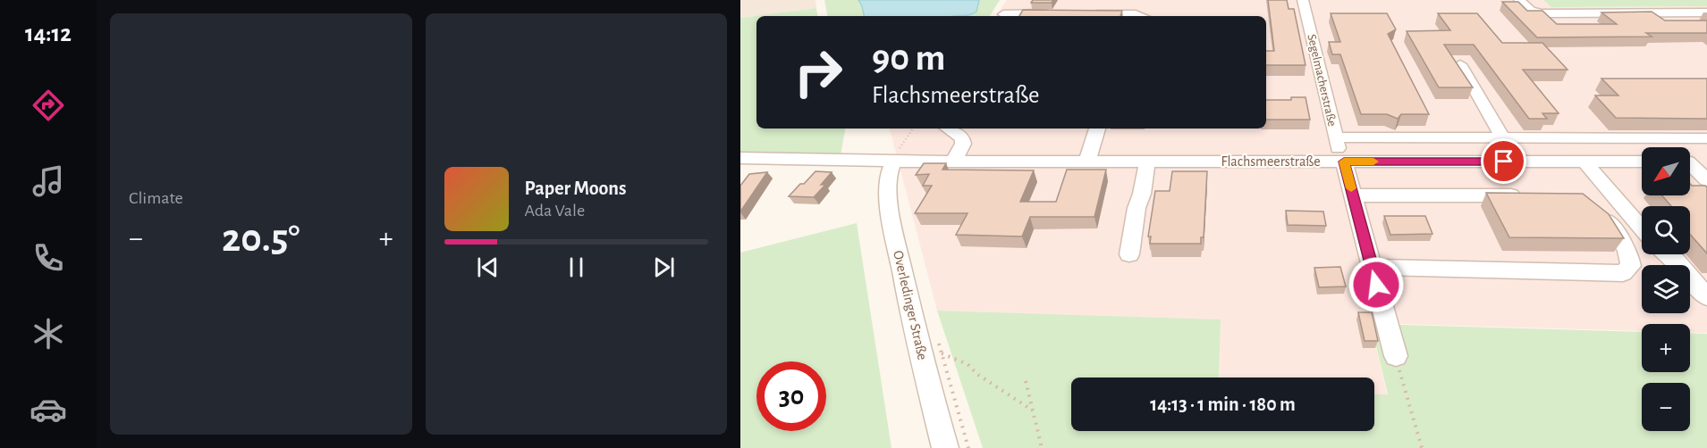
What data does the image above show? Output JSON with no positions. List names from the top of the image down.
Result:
{
  "streets": {
    "street": ["Segelmacherstraße", "Flachsmeerstraße", "Overledinger Straße"]
  },
  "crossings": [
    ["Segelmacherstraße", "Flachsmeerstraße"],
    ["Flachsmeerstraße", "Overledinger Straße"]
  ],
  "north": "bottom left",
  "page": {
    "tabs": "14:12",
    "tile": "Climate",
    "turn": ["90 m", "Flachsmeerstraße"],
    "map_buttons": ["+", "−"],
    "song": ["Paper Moons", "Ada Vale"],
    "heat": ["−", "20.5°", "+"],
    "limit": "30",
    "trip": "14:13 · 1 min · 180 m"
  }
}
